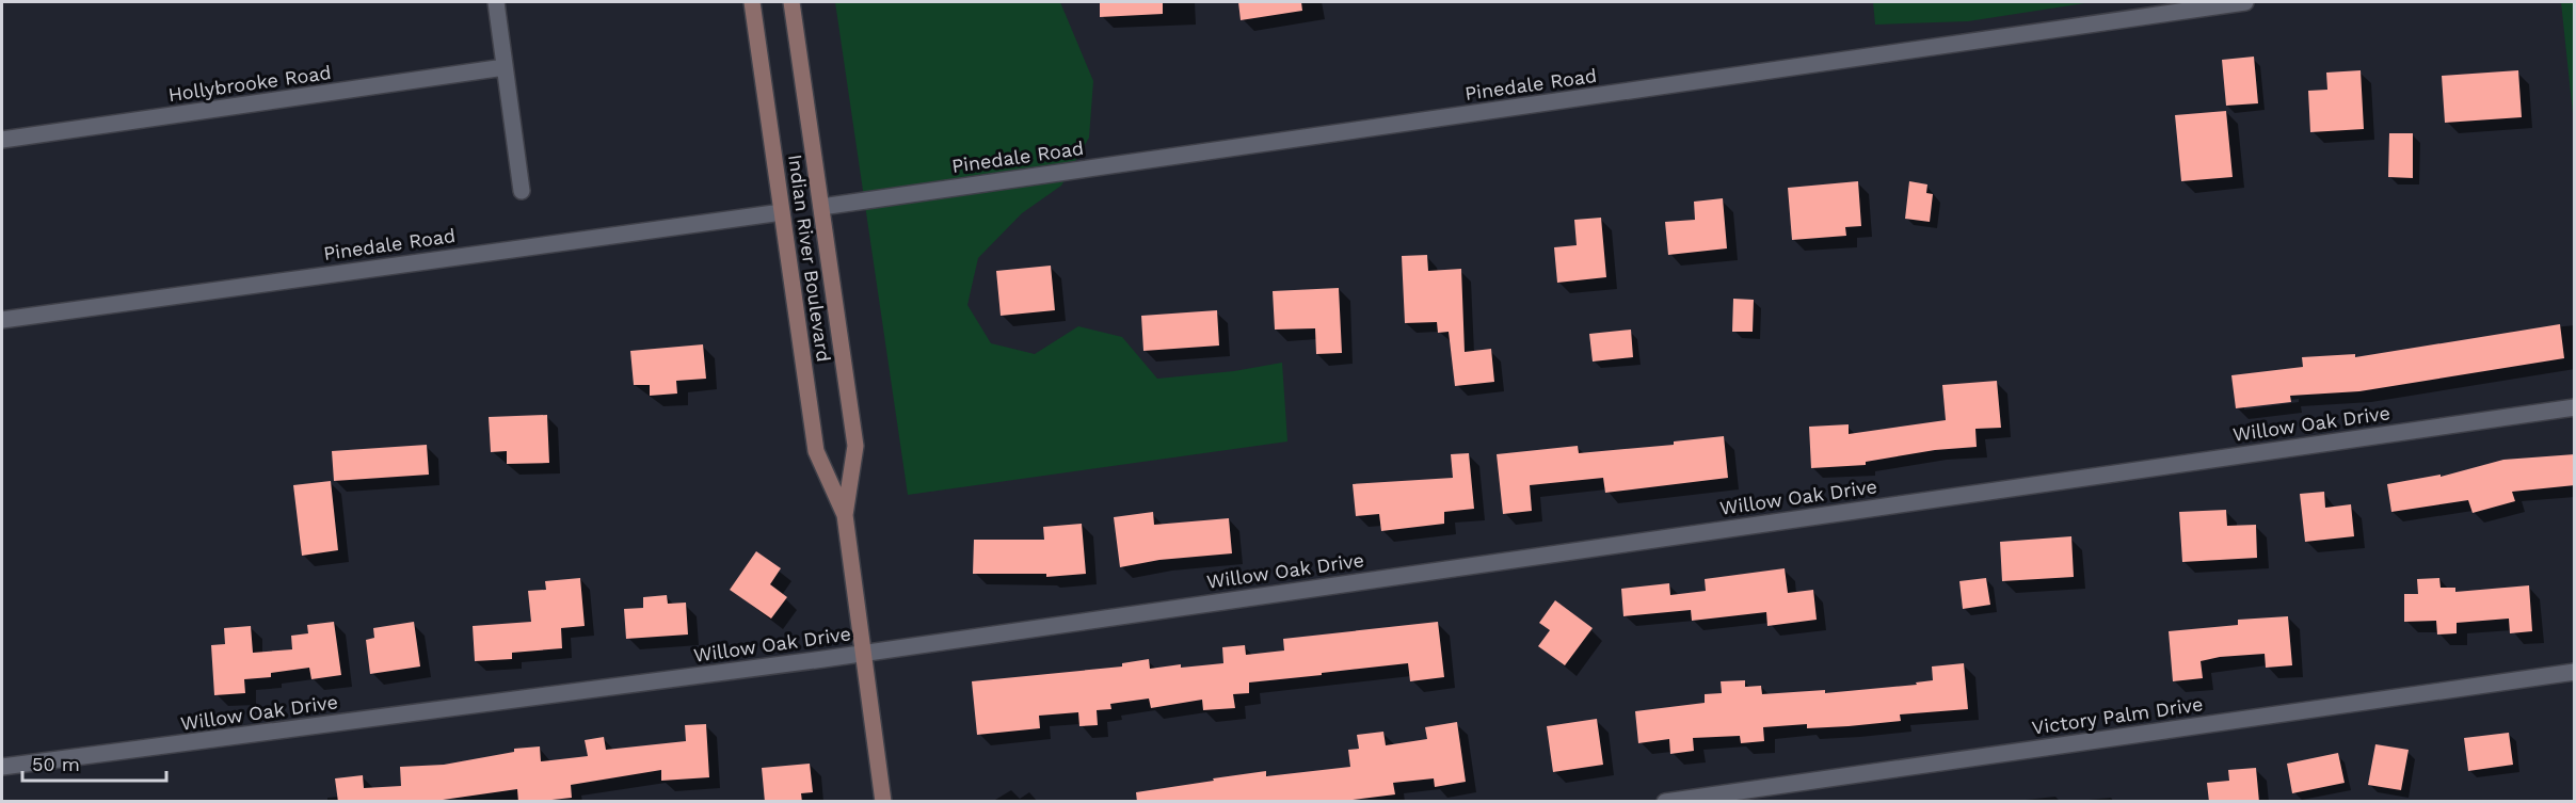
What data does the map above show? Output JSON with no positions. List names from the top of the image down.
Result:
{
  "streets": {
    "main road": ["Indian River Boulevard"],
    "street": [
      "Hollybrooke Road",
      "Pinedale Road",
      "Willow Oak Drive",
      "Victory Palm Drive"
    ]
  },
  "crossings": [
    ["Pinedale Road", "Indian River Boulevard"],
    ["Indian River Boulevard", "Willow Oak Drive"]
  ],
  "scale_bar": "50 m"
}
